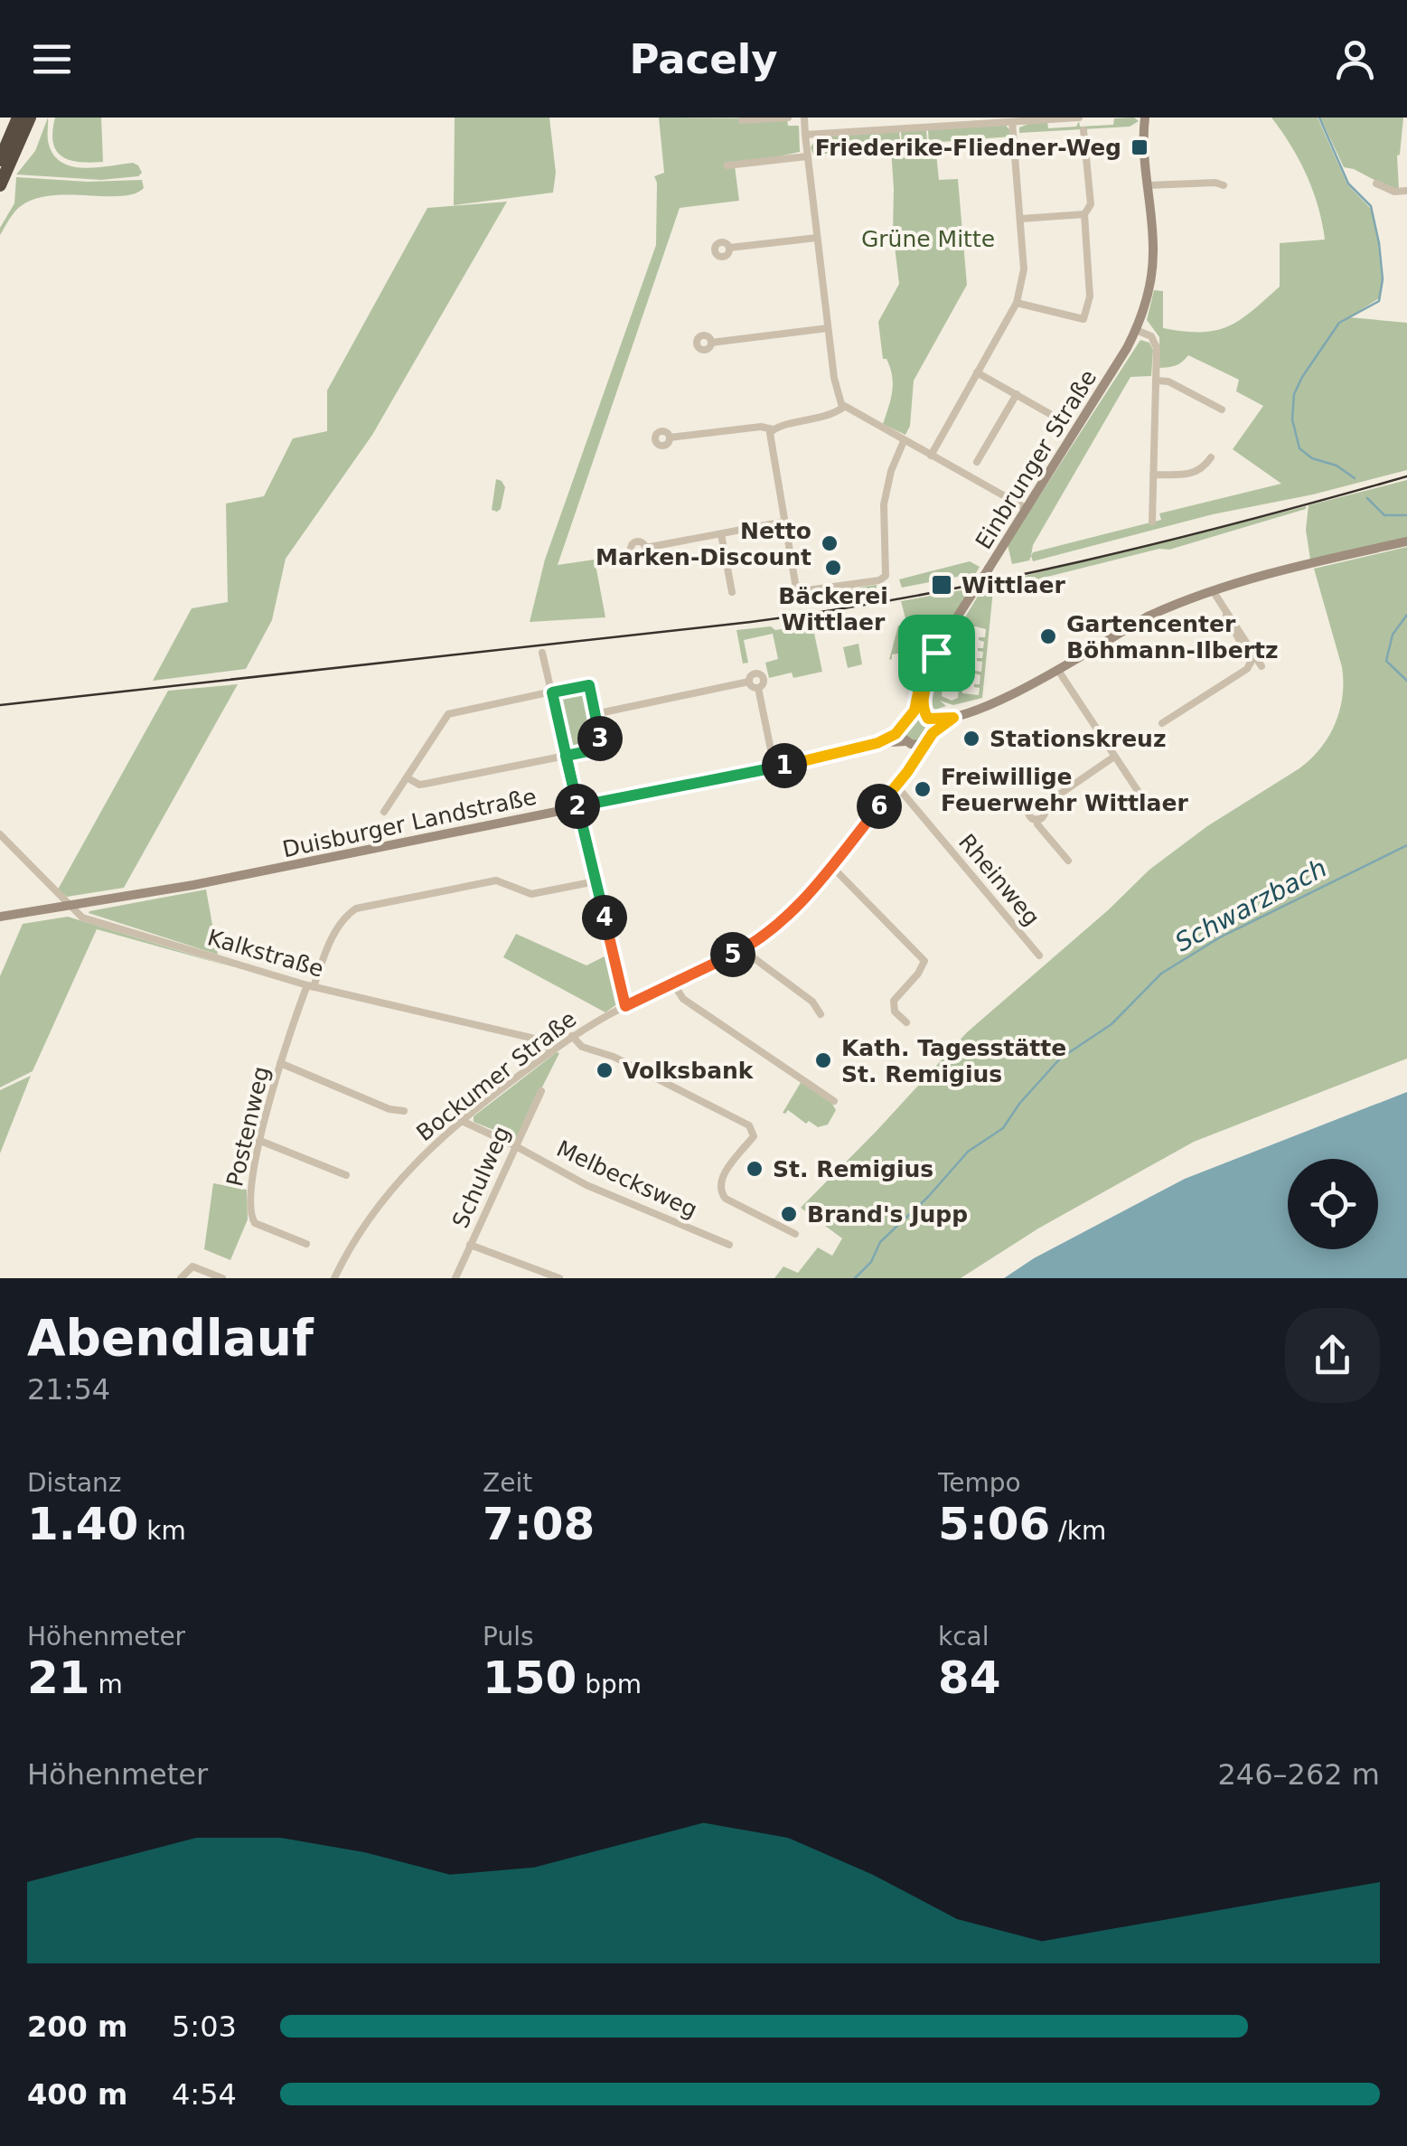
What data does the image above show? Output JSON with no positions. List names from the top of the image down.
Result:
{
  "streets": {
    "main road": ["Einbrunger Straße", "Duisburger Landstraße"],
    "street": [
      "Rheinweg",
      "Kalkstraße",
      "Bockumer Straße",
      "Postenweg",
      "Schulweg",
      "Melbecksweg"
    ]
  },
  "crossings": [
    ["Einbrunger Straße", "Duisburger Landstraße"],
    ["Einbrunger Straße", "Bockumer Straße"],
    ["Duisburger Landstraße", "Kalkstraße"],
    ["Duisburger Landstraße", "Bockumer Straße"],
    ["Rheinweg", "Bockumer Straße"],
    ["Kalkstraße", "Bockumer Straße"],
    ["Kalkstraße", "Postenweg"],
    ["Bockumer Straße", "Melbecksweg"],
    ["Schulweg", "Melbecksweg"]
  ],
  "water": ["Schwarzbach"],
  "parks": ["Grüne Mitte"],
  "places": {
    "transit": ["Friederike-Fliedner-Weg", "Wittlaer"],
    "other": [
      "Netto Marken-Discount",
      "Bäckerei Wittlaer",
      "Gartencenter Böhmann-Ilbertz",
      "Stationskreuz",
      "Freiwillige Feuerwehr Wittlaer",
      "Kath. Tagesstätte St. Remigius",
      "Volksbank",
      "St. Remigius",
      "Brand's Jupp"
    ]
  },
  "page": {
    "header": "Pacely",
    "pins": [
      "3",
      "1",
      "2",
      "6",
      "4",
      "5"
    ],
    "heading": ["Abendlauf", "21:54"],
    "stats": [
      ["Distanz", "1.40 km"],
      ["Zeit", "7:08"],
      ["Tempo", "5:06 /km"],
      ["Höhenmeter", "21 m"],
      ["Puls", "150 bpm"],
      ["kcal", "84"]
    ],
    "chart": ["Höhenmeter", "246–262 m"],
    "list": [
      {
        "name": "200 m",
        "note": "5:03"
      },
      {
        "name": "400 m",
        "note": "4:54"
      }
    ]
  }
}
